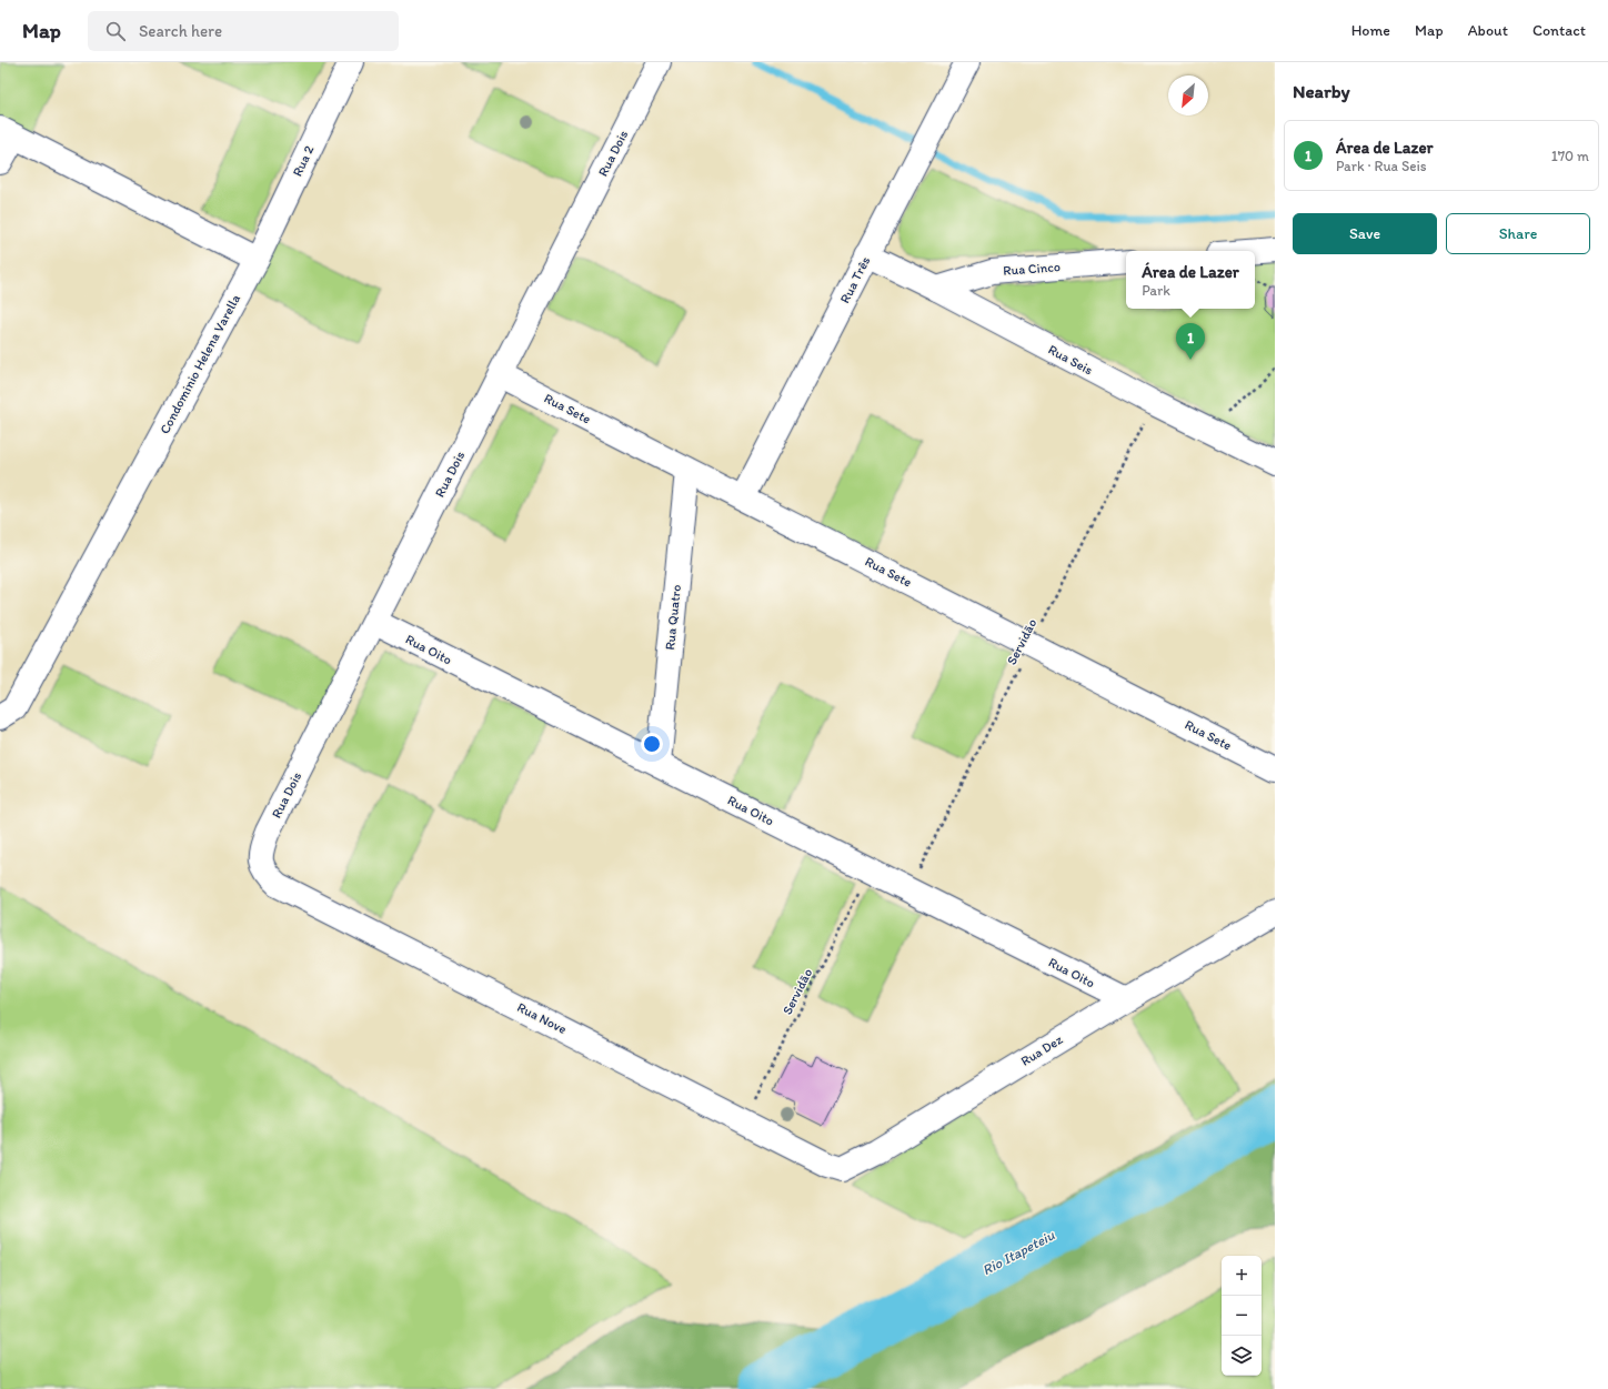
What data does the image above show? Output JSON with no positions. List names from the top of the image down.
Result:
{
  "streets": {
    "street": [
      "Rua Dois",
      "Rua 2",
      "Rua Cinco",
      "Rua Três",
      "Rua Seis",
      "Condominio Helena Varella",
      "Rua Sete",
      "Rua Quatro",
      "Rua Oito",
      "Rua Nove",
      "Rua Dez"
    ],
    "path": ["Servidão"]
  },
  "crossings": [
    ["Rua Dois", "Rua Sete"],
    ["Rua Dois", "Rua Oito"],
    ["Rua Dois", "Rua Nove"],
    ["Rua 2", "Condominio Helena Varella"],
    ["Rua Cinco", "Rua Seis"],
    ["Rua Três", "Rua Seis"],
    ["Rua Três", "Rua Sete"],
    ["Rua Seis", "Servidão"],
    ["Rua Sete", "Rua Quatro"],
    ["Rua Sete", "Servidão"],
    ["Rua Quatro", "Rua Oito"],
    ["Servidão", "Rua Oito"],
    ["Servidão", "Rua Nove"],
    ["Rua Oito", "Rua Dez"],
    ["Rua Nove", "Rua Dez"]
  ],
  "water": ["Rio Itapeteiu"],
  "north": "bottom left",
  "page": {
    "header": "Map",
    "search": "Search here",
    "nav": [
      "Home",
      "Map",
      "About",
      "Contact"
    ],
    "heading": "Nearby",
    "list": [
      {
        "mark": "1",
        "name": "Área de Lazer",
        "note": "Park · Rua Seis",
        "value": "170 m"
      }
    ],
    "buttons": ["Save", "Share"],
    "popup": ["Área de Lazer", "Park"],
    "pins": "1",
    "map_buttons": ["+", "−"]
  }
}
